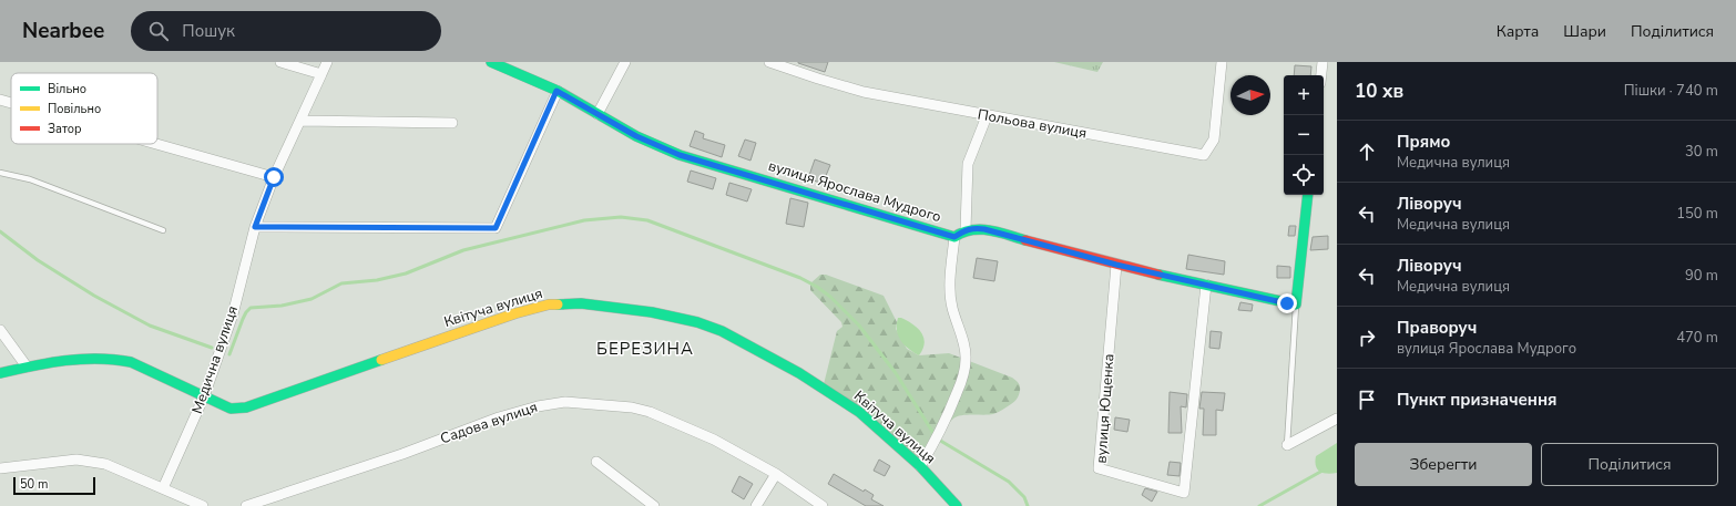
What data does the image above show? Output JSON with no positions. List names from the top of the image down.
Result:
{
  "streets": {
    "street": [
      "Польова вулиця",
      "вулиця Ярослава Мудрого",
      "Квітуча вулиця",
      "Медична вулиця",
      "вулиця Ющенка",
      "Садова вулиця"
    ]
  },
  "crossings": [
    ["Квітуча вулиця", "Медична вулиця"]
  ],
  "districts": ["БЕРЕЗИНА"],
  "legend": ["Вільно", "Повільно", "Затор"],
  "scale_bar": "50 m",
  "north": "right",
  "page": {
    "header": "Nearbee",
    "search": "Пошук",
    "nav": ["Карта", "Шари", "Поділитися"],
    "heading": ["10 хв", "Пішки · 740 m"],
    "map_buttons": ["+", "−"],
    "list": [
      ["Прямо", "Медична вулиця", "30 m"],
      ["Ліворуч", "Медична вулиця", "150 m"],
      ["Ліворуч", "Медична вулиця", "90 m"],
      ["Праворуч", "вулиця Ярослава Мудрого", "470 m"],
      "Пункт призначення"
    ],
    "buttons": ["Зберегти", "Поділитися"],
    "scale": "50 m"
  }
}
